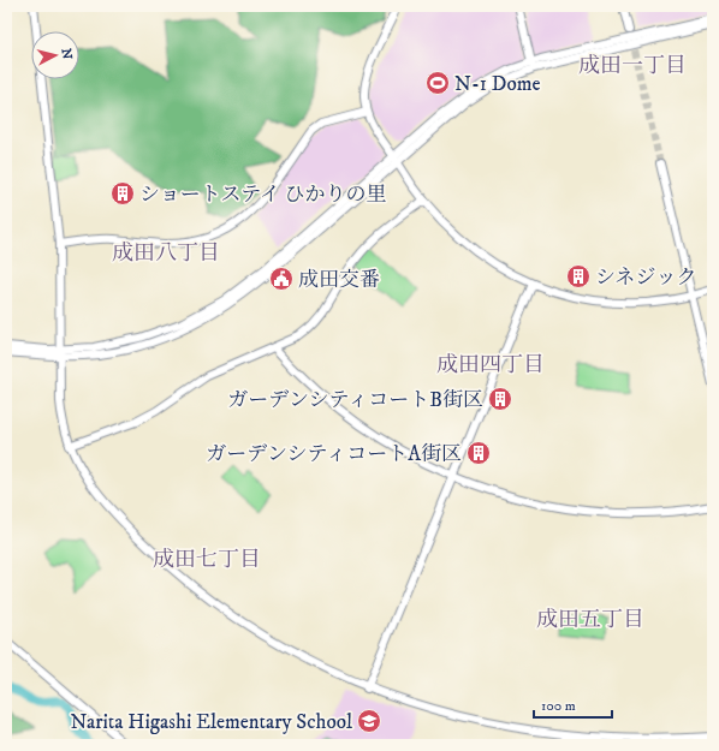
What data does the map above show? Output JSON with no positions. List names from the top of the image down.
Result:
{
  "districts": [
    "成田一丁目",
    "成田八丁目",
    "成田四丁目",
    "成田七丁目",
    "成田五丁目"
  ],
  "places": {
    "sports": ["N-1 Dome"],
    "building": [
      "ショートステイ ひかりの里",
      "シネジック",
      "ガーデンシティコートB街区",
      "ガーデンシティコートA街区"
    ],
    "public building": ["成田交番"],
    "school or university": ["Narita Higashi Elementary School"]
  },
  "scale_bar": "100 m",
  "north": "right"
}
